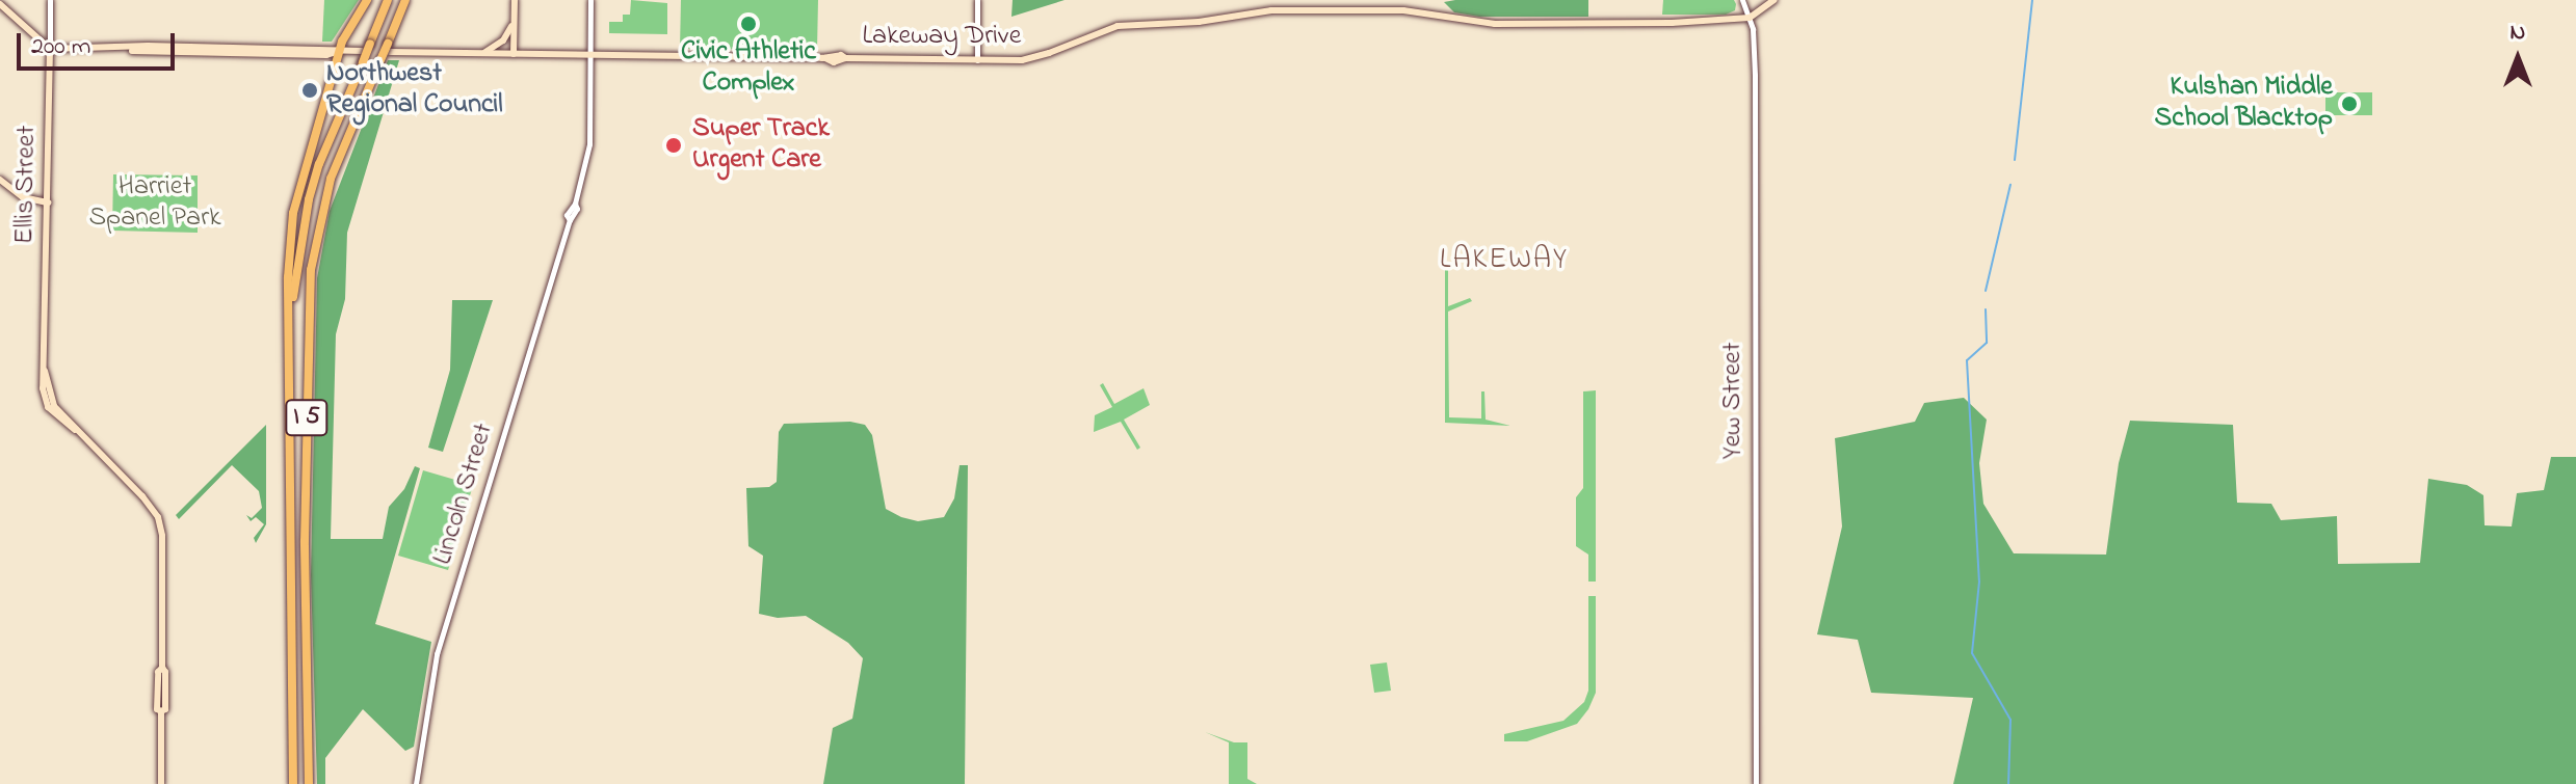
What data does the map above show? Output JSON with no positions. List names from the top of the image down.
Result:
{
  "streets": {
    "highway": ["I 5"],
    "main road": ["Lakeway Drive", "Ellis Street"],
    "street": ["Yew Street", "Lincoln Street"]
  },
  "crossings": [
    ["Lakeway Drive", "Yew Street"],
    ["Lakeway Drive", "I 5"],
    ["Lakeway Drive", "Lincoln Street"]
  ],
  "districts": ["LAKEWAY"],
  "parks": ["Harriet Spanel Park"],
  "places": [
    "Civic Athletic Complex",
    "Northwest Regional Council",
    "Kulshan Middle School Blacktop",
    "Super Track Urgent Care"
  ],
  "scale_bar": "200 m",
  "north": "top"
}
